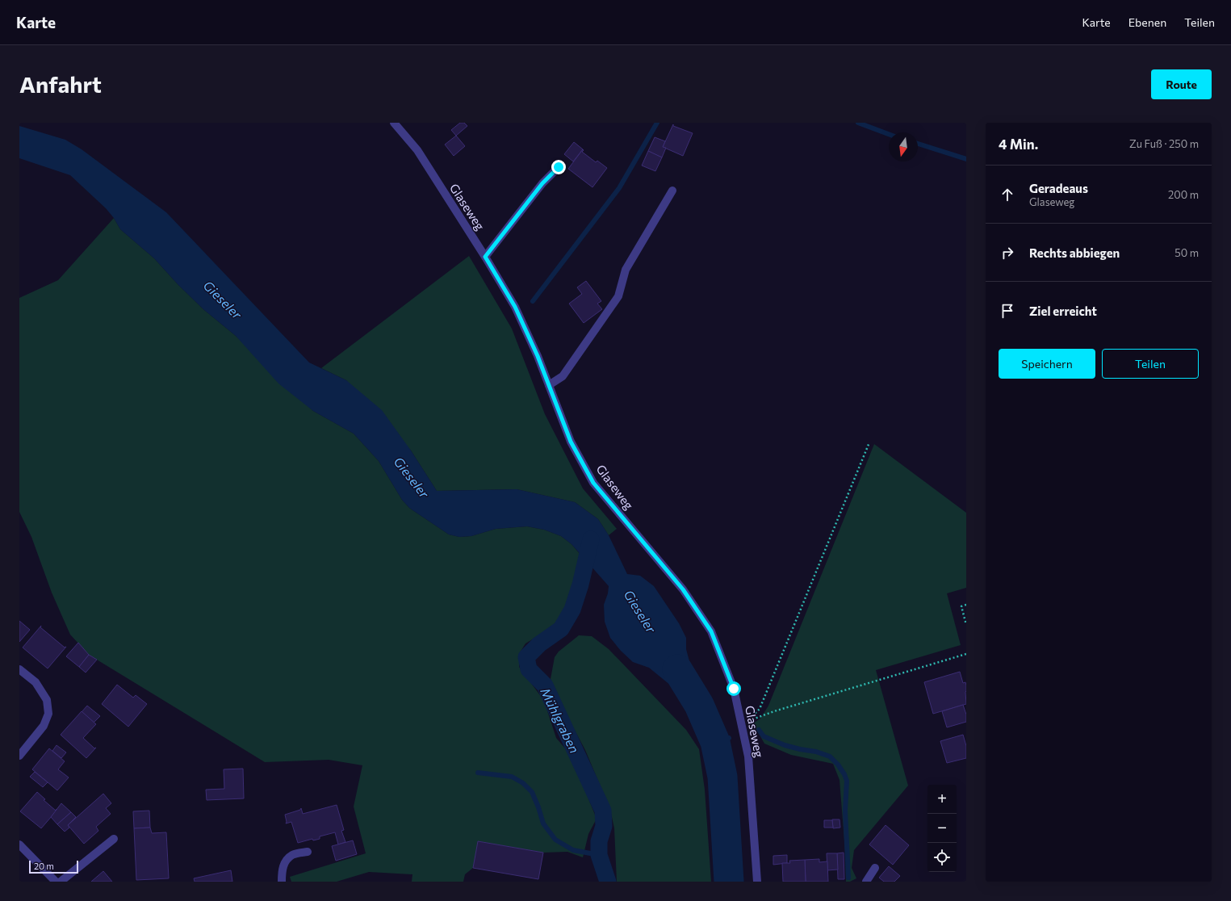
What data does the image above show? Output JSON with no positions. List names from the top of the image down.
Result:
{
  "streets": {
    "street": ["Glaseweg"]
  },
  "water": ["Gieseler", "Mühlgraben"],
  "scale_bar": "20 m",
  "north": "bottom",
  "page": {
    "header": "Karte",
    "nav": ["Karte", "Ebenen", "Teilen"],
    "buttons": [
      "Route",
      ["Speichern", "Teilen"]
    ],
    "title": "Anfahrt",
    "heading": ["4 Min.", "Zu Fuß · 250 m"],
    "list": [
      ["Geradeaus", "Glaseweg", "200 m"],
      ["Rechts abbiegen", "50 m"],
      "Ziel erreicht"
    ],
    "map_buttons": ["+", "−"],
    "scale": "20 m"
  }
}
